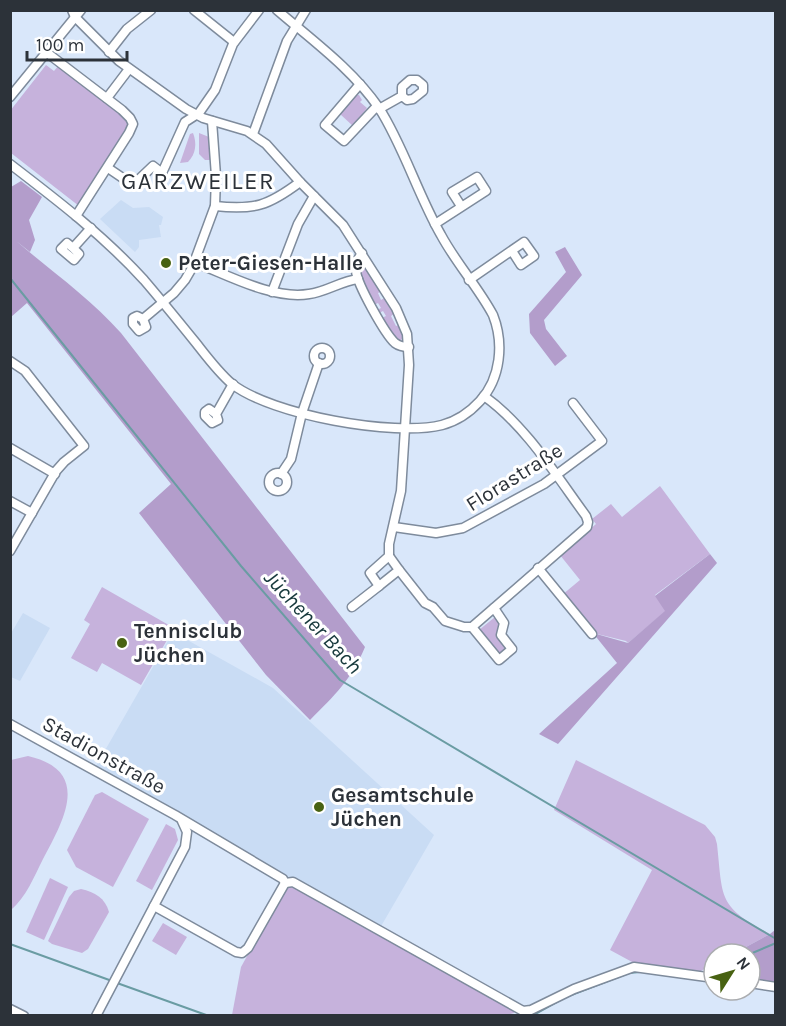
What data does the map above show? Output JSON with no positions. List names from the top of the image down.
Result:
{
  "streets": {
    "street": ["Florastraße", "Stadionstraße"]
  },
  "districts": ["GARZWEILER"],
  "water": ["Jüchener Bach"],
  "places": ["Peter-Giesen-Halle", "Tennisclub Jüchen", "Gesamtschule Jüchen"],
  "scale_bar": "100 m",
  "north": "top right"
}
